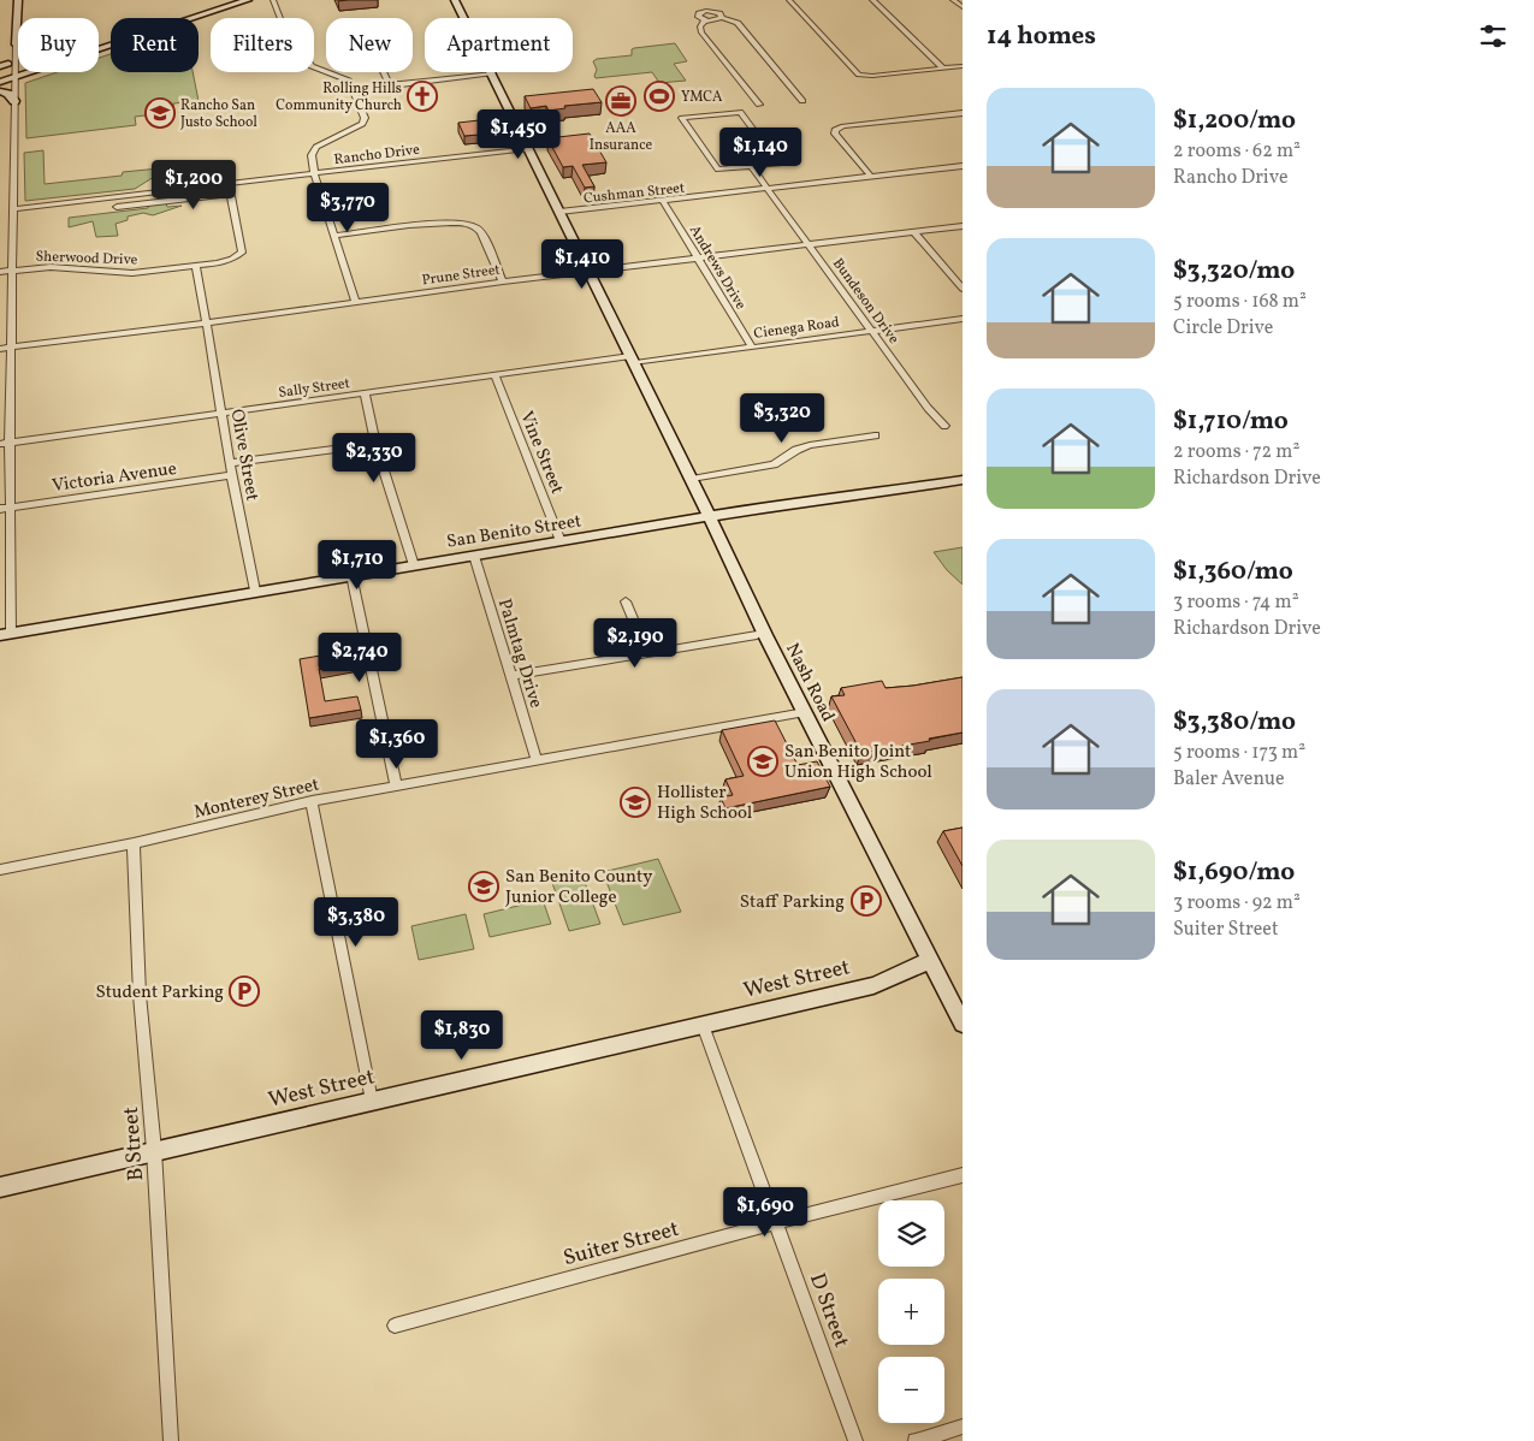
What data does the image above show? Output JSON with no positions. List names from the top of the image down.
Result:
{
  "streets": {
    "street": [
      "Rancho Drive",
      "Cushman Street",
      "Sherwood Drive",
      "Andrews Drive",
      "Prune Street",
      "Bundeson Drive",
      "Cienega Road",
      "Sally Street",
      "Vine Street",
      "Olive Street",
      "Victoria Avenue",
      "San Benito Street",
      "Palmtag Drive",
      "Nash Road",
      "Monterey Street",
      "West Street",
      "B Street",
      "Suiter Street",
      "D Street"
    ]
  },
  "crossings": [
    ["Rancho Drive", "Nash Road"],
    ["Cushman Street", "Andrews Drive"],
    ["Cushman Street", "Bundeson Drive"],
    ["Cushman Street", "Nash Road"],
    ["Sherwood Drive", "Olive Street"],
    ["Andrews Drive", "Prune Street"],
    ["Andrews Drive", "Cienega Road"],
    ["Prune Street", "Bundeson Drive"],
    ["Prune Street", "Olive Street"],
    ["Prune Street", "Nash Road"],
    ["Bundeson Drive", "Cienega Road"],
    ["Cienega Road", "Sally Street"],
    ["Cienega Road", "Nash Road"],
    ["Sally Street", "Vine Street"],
    ["Sally Street", "Olive Street"],
    ["Sally Street", "Nash Road"],
    ["Vine Street", "San Benito Street"],
    ["Olive Street", "Victoria Avenue"],
    ["Olive Street", "San Benito Street"],
    ["San Benito Street", "Palmtag Drive"],
    ["San Benito Street", "Nash Road"],
    ["Palmtag Drive", "Monterey Street"],
    ["Nash Road", "Monterey Street"],
    ["Nash Road", "West Street"],
    ["Monterey Street", "B Street"],
    ["West Street", "B Street"],
    ["West Street", "D Street"],
    ["Suiter Street", "D Street"]
  ],
  "places": {
    "church": ["Rolling Hills Community Church"],
    "sports": ["YMCA"],
    "office": ["AAA Insurance"],
    "school or university": [
      "Rancho San Justo School",
      "San Benito Joint Union High School",
      "Hollister High School",
      "San Benito County Junior College"
    ],
    "parking": ["Staff Parking", "Student Parking"]
  },
  "page": {
    "heading": "14 homes",
    "chip": [
      "Buy",
      "Rent",
      "Filters",
      "New",
      "Apartment"
    ],
    "list": [
      {
        "name": "$1,200/mo",
        "note": "2 rooms · 62 m² · Rancho Drive"
      },
      {
        "name": "$3,320/mo",
        "note": "5 rooms · 168 m² · Circle Drive"
      },
      {
        "name": "$1,710/mo",
        "note": "2 rooms · 72 m² · Richardson Drive"
      },
      {
        "name": "$1,360/mo",
        "note": "3 rooms · 74 m² · Richardson Drive"
      },
      {
        "name": "$3,380/mo",
        "note": "5 rooms · 173 m² · Baler Avenue"
      },
      {
        "name": "$1,690/mo",
        "note": "3 rooms · 92 m² · Suiter Street"
      }
    ],
    "price": [
      "$1,450",
      "$1,140",
      "$1,200",
      "$3,770",
      "$1,410",
      "$3,320",
      "$2,330",
      "$1,710",
      "$2,190",
      "$2,740",
      "$1,360",
      "$3,380",
      "$1,830",
      "$1,690"
    ],
    "map_buttons": ["+", "−"]
  }
}
